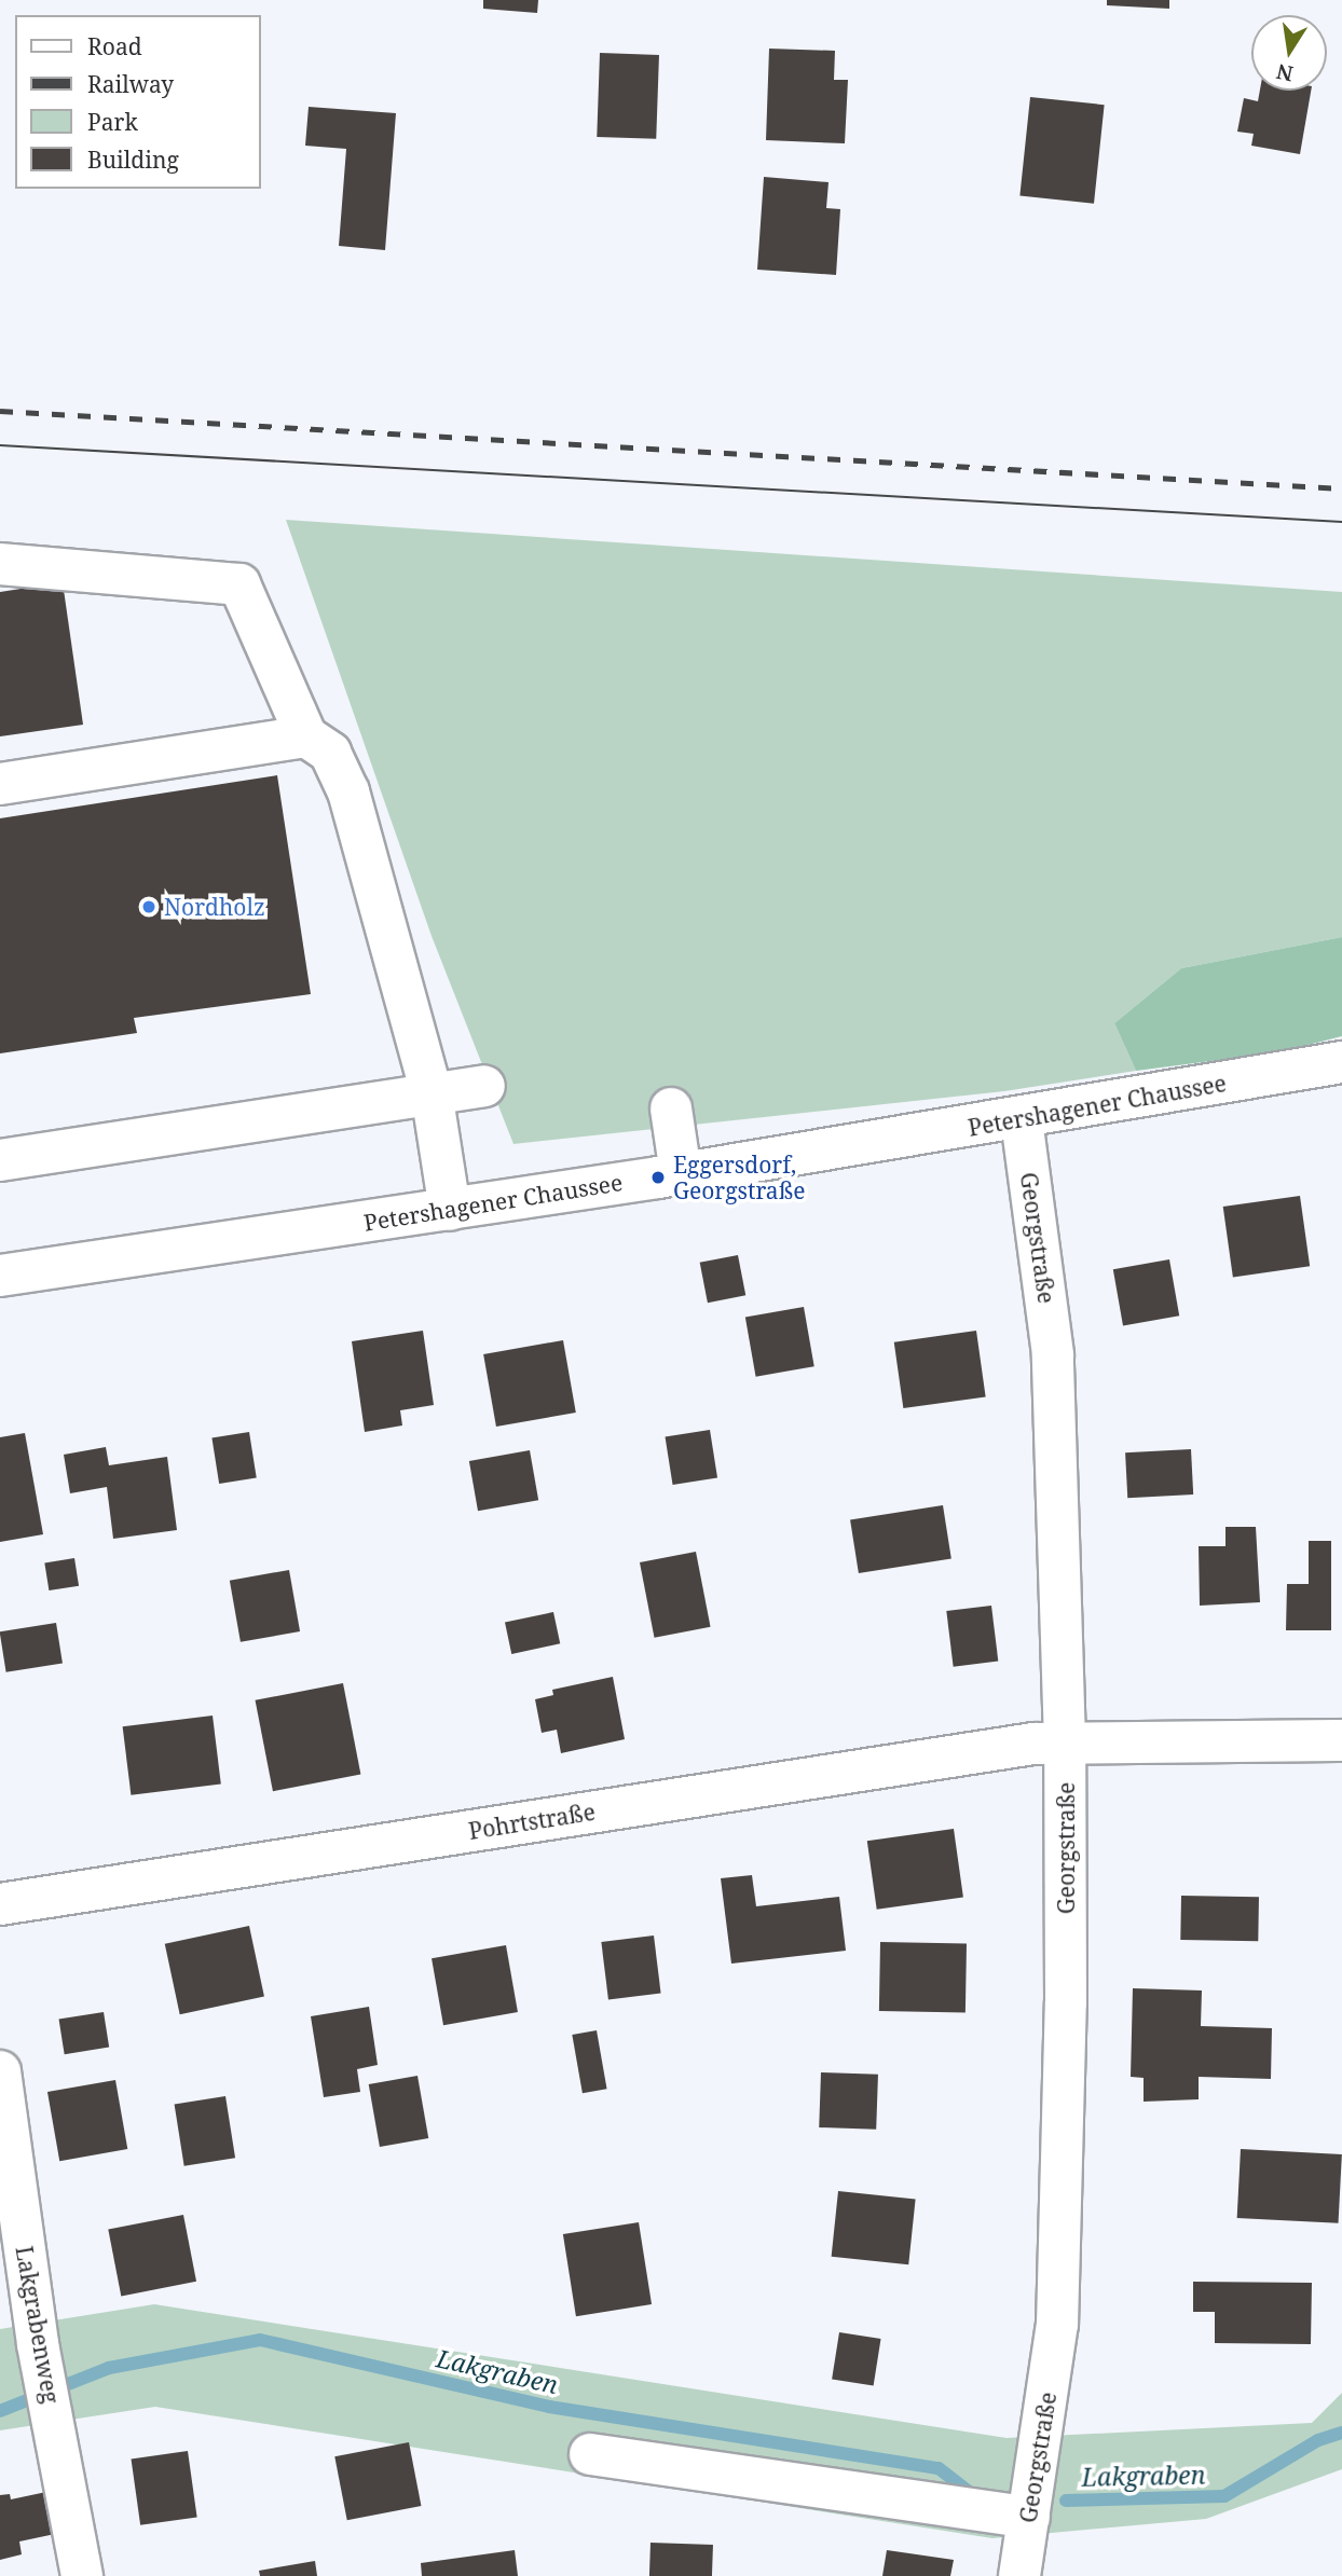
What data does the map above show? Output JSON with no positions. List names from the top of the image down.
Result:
{
  "streets": {
    "street": [
      "Petershagener Chaussee",
      "Georgstraße",
      "Pohrtstraße",
      "Lakgrabenweg"
    ]
  },
  "crossings": [
    ["Petershagener Chaussee", "Georgstraße"],
    ["Georgstraße", "Pohrtstraße"]
  ],
  "water": ["Lakgraben"],
  "places": ["Nordholz", "Eggersdorf, Georgstraße"],
  "legend": [
    "Road",
    "Railway",
    "Park",
    "Building"
  ],
  "north": "bottom"
}
